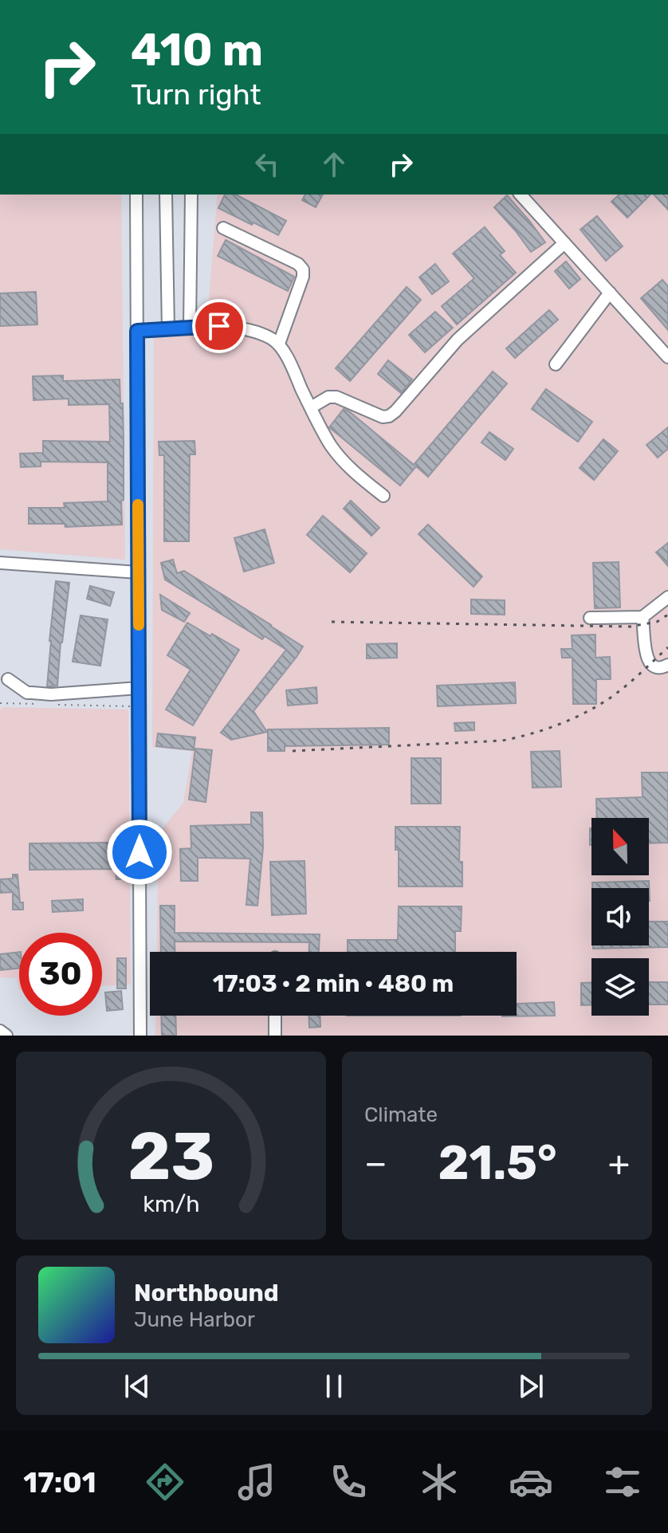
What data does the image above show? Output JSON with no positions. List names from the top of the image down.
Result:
{
  "north": "top",
  "page": {
    "turn": ["410 m", "Turn right"],
    "limit": "30",
    "trip": "17:03 · 2 min · 480 m",
    "tile": "Climate",
    "heat": ["−", "21.5°", "+"],
    "song": ["Northbound", "June Harbor"],
    "tabs": "17:01",
    "gauge": ["23", "km/h"]
  }
}
